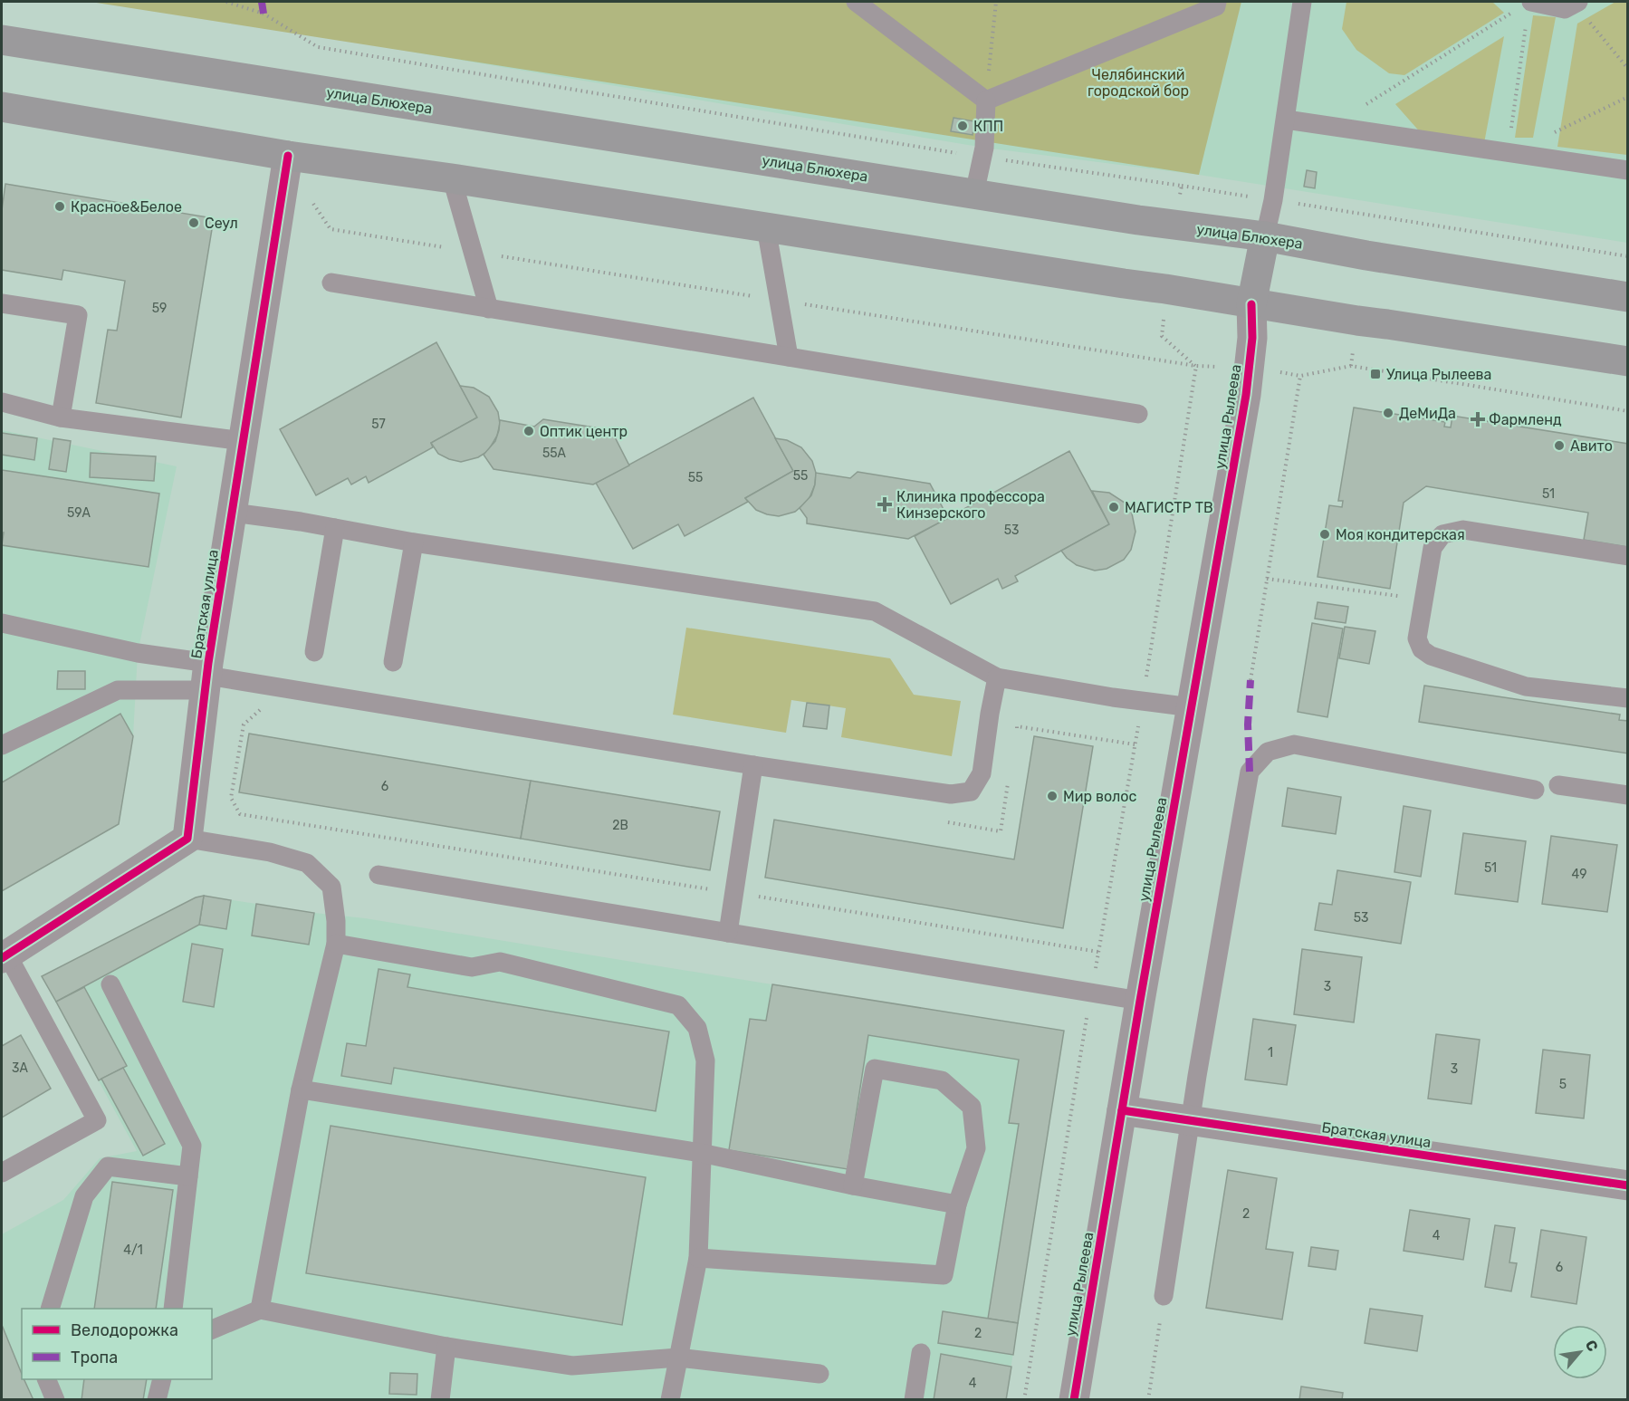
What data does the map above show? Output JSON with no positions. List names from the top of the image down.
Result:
{
  "streets": {
    "main road": ["улица Блюхера"],
    "street": ["улица Рылеева", "Братская улица"]
  },
  "crossings": [
    ["улица Рылеева", "Братская улица"]
  ],
  "parks": ["Челябинский городской бор"],
  "places": {
    "other": [
      "КПП",
      "Красное&Белое",
      "Сеул",
      "ДеМиДа",
      "Оптик центр",
      "Авито",
      "МАГИСТР ТВ",
      "Моя кондитерская",
      "Мир волос"
    ],
    "transit": ["Улица Рылеева"],
    "health": ["Фармленд", "Клиника профессора Кинзерского"]
  },
  "house_numbers": [
    "59",
    "57",
    "55А",
    "55",
    "55",
    "51",
    "59А",
    "53",
    "6",
    "2В",
    "51",
    "49",
    "53",
    "3",
    "1",
    "3А",
    "3",
    "5",
    "2",
    "4",
    "4/1",
    "6",
    "2",
    "4"
  ],
  "legend": ["Велодорожка", "Тропа"],
  "north": "top right"
}
